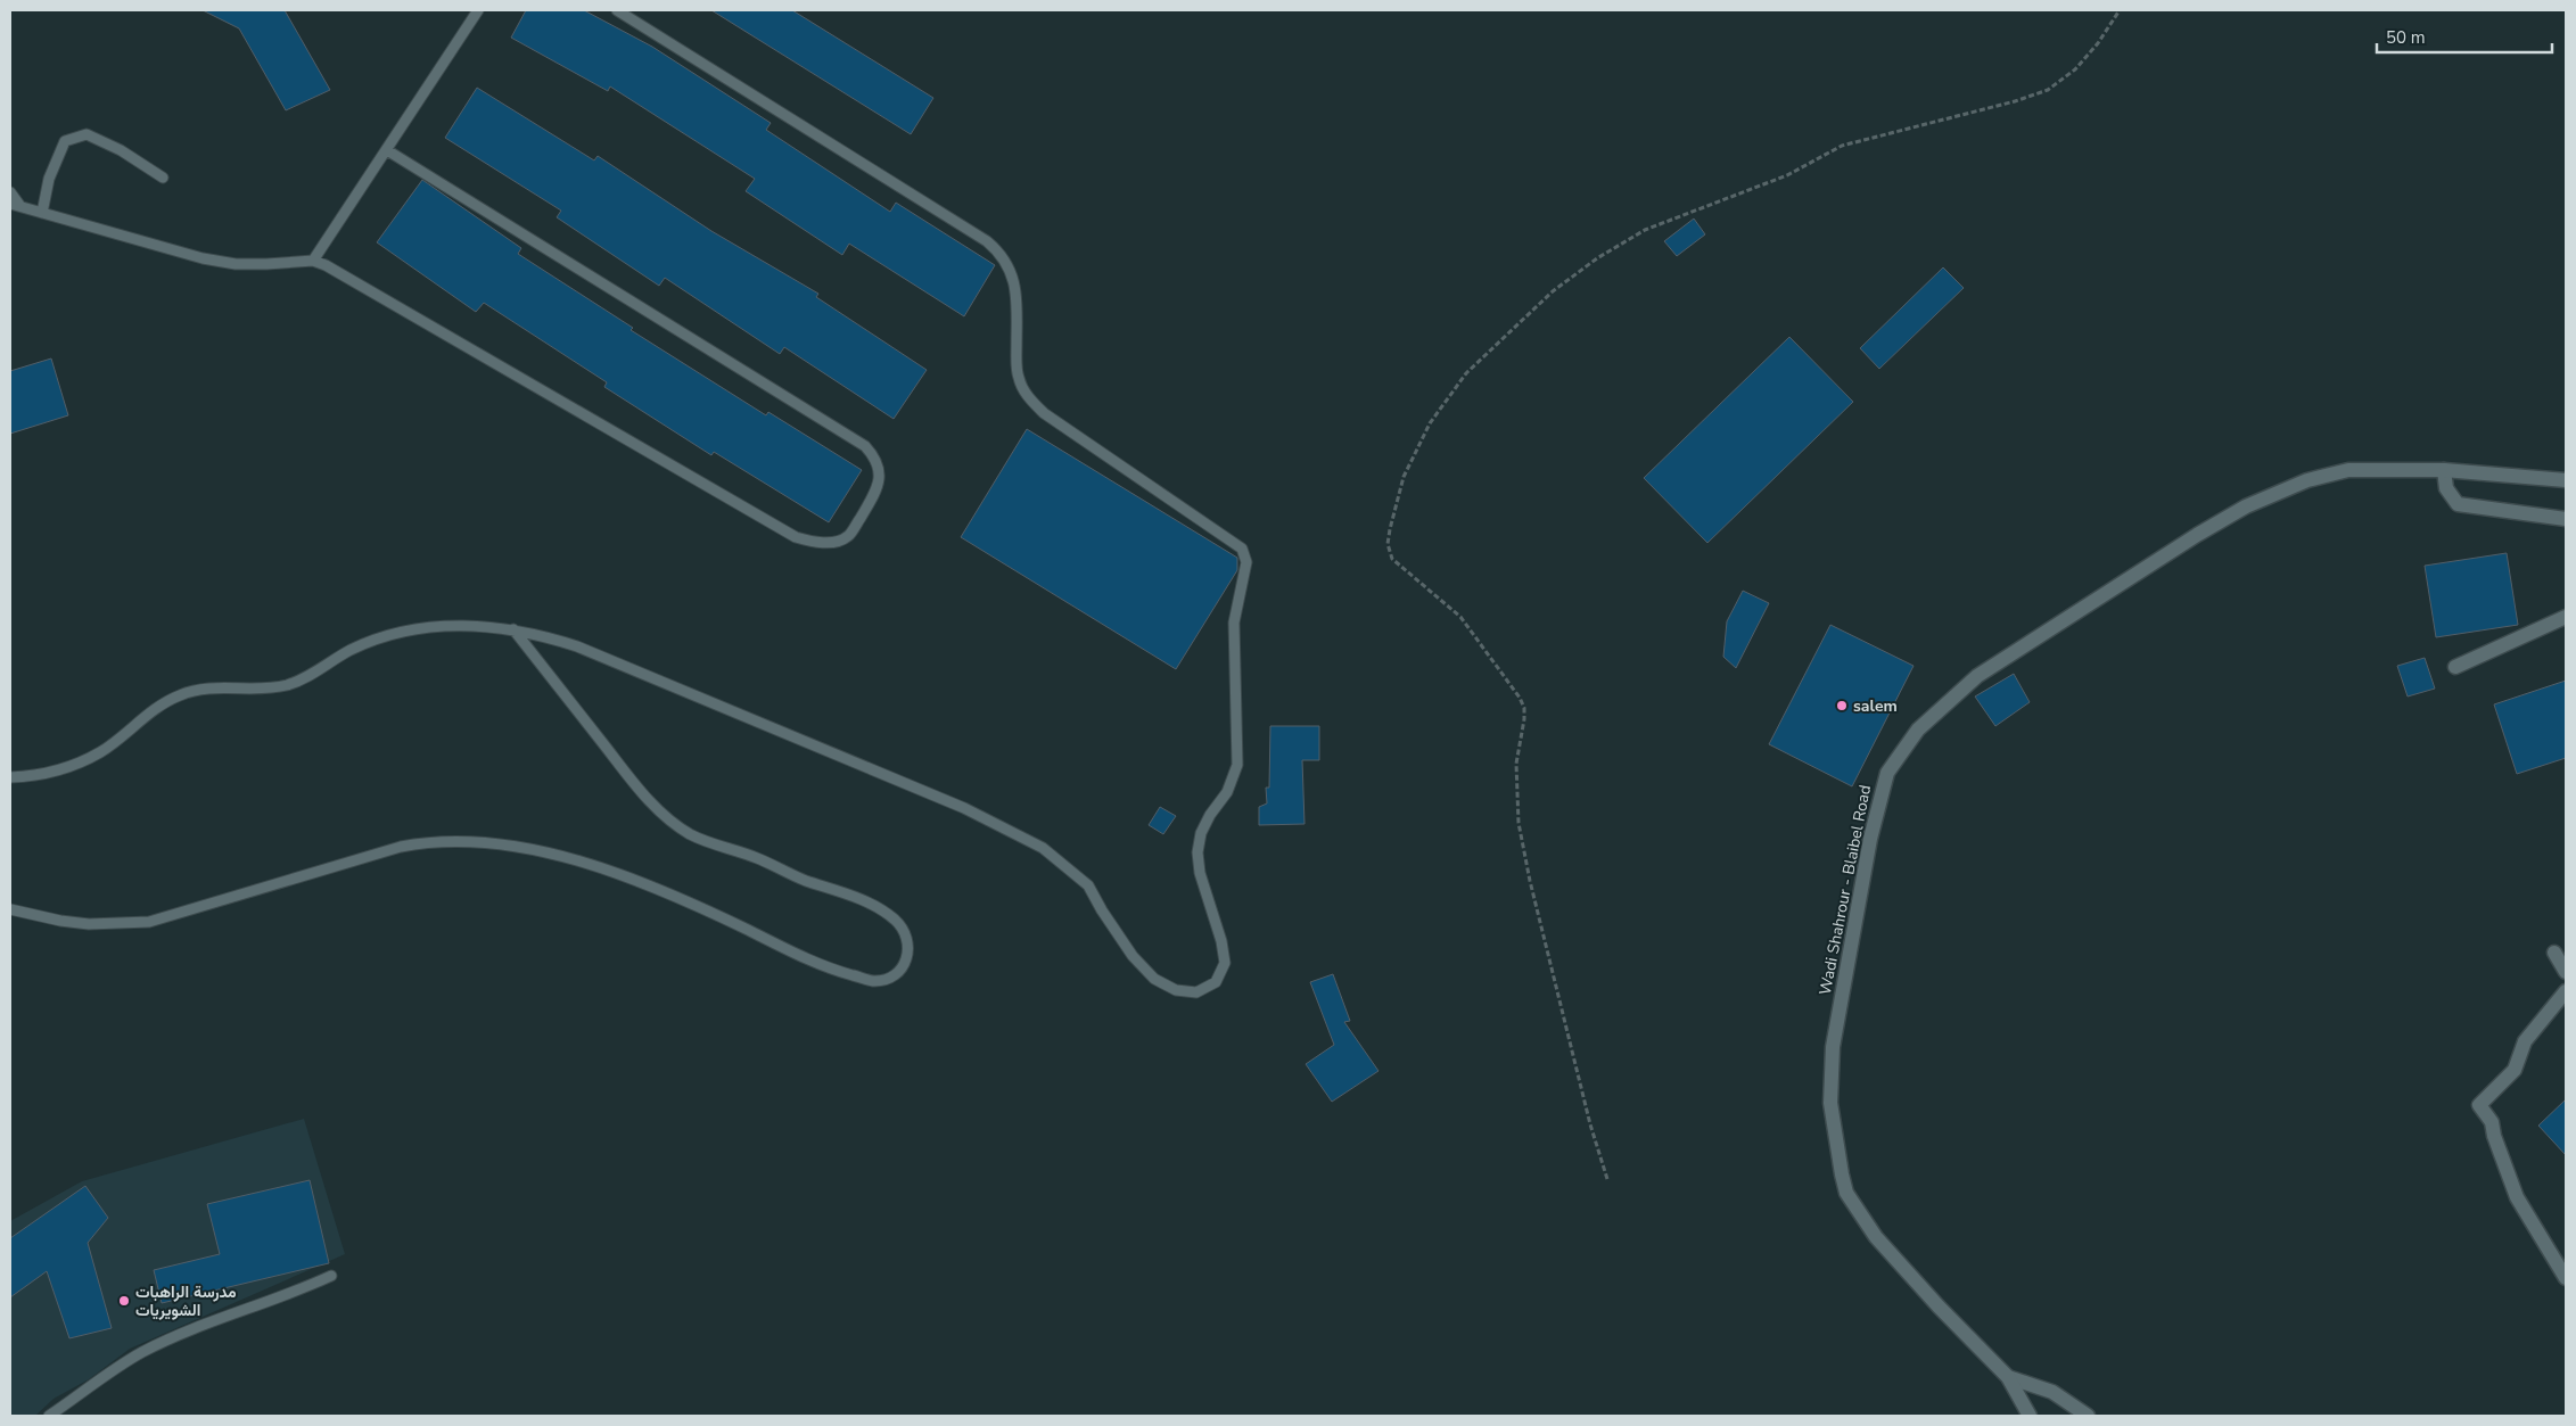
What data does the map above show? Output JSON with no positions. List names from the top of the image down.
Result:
{
  "streets": {
    "street": ["Wadi Shahrour - Blaibel Road"]
  },
  "places": ["salem", "مدرسة الراهبات الشويريات"],
  "scale_bar": "50 m"
}
